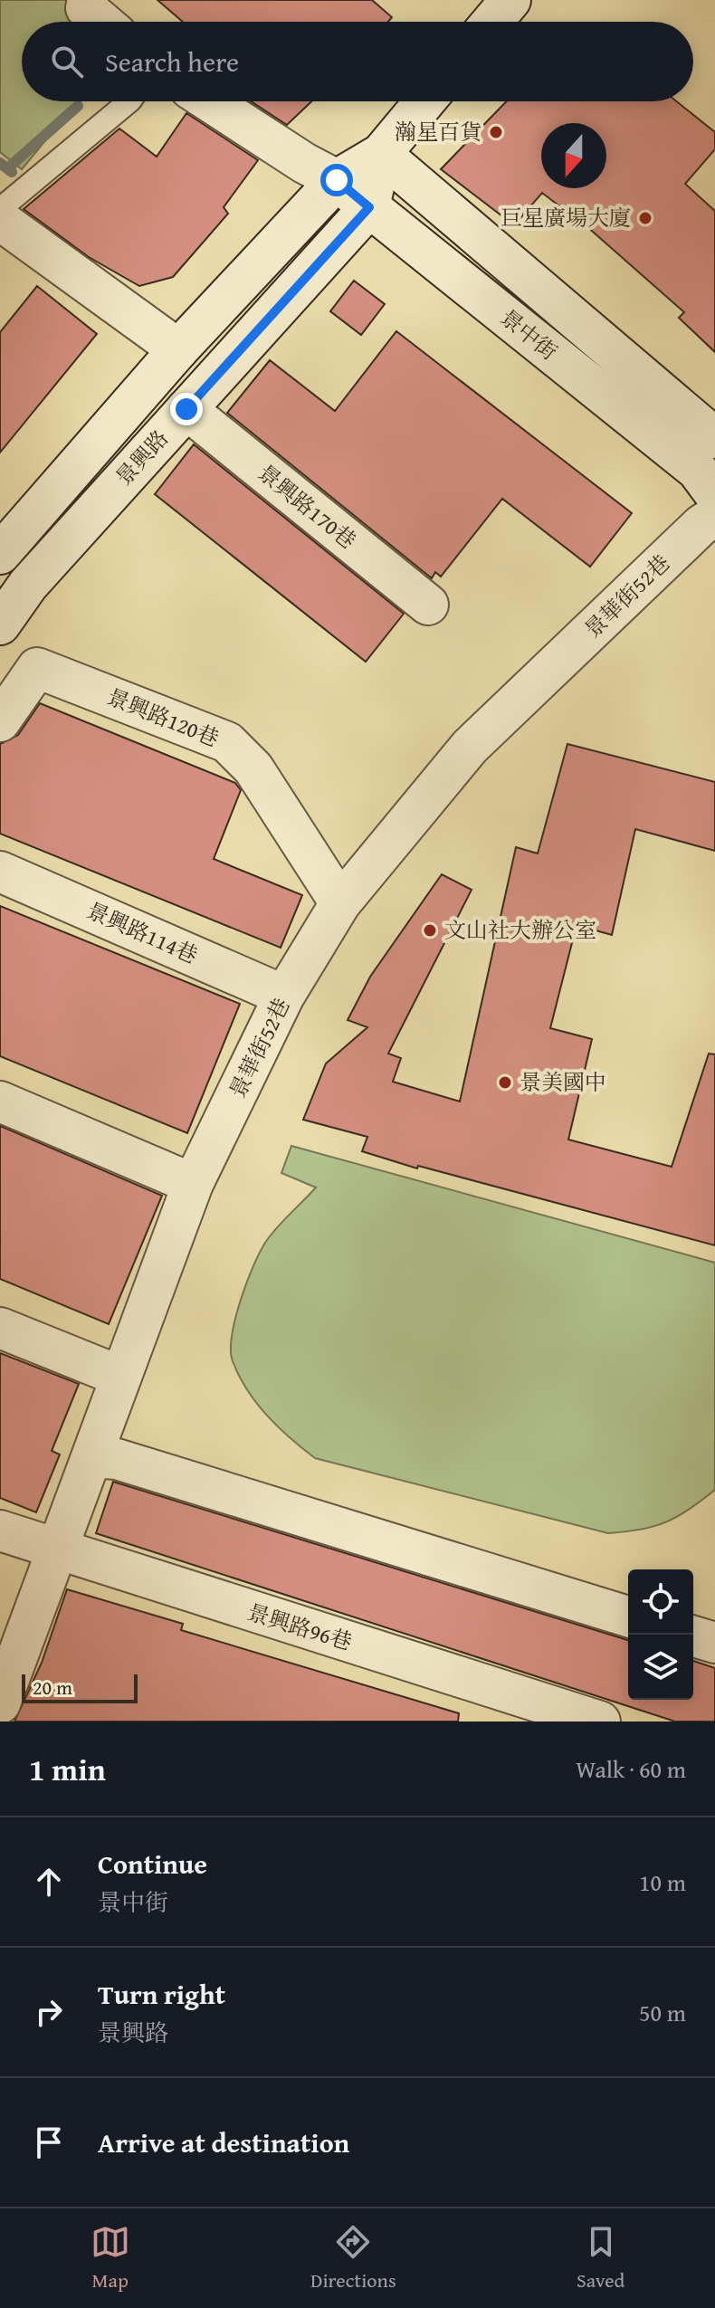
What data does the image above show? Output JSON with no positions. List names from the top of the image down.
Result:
{
  "streets": {
    "street": [
      "景中街",
      "景興路",
      "景興路170巷",
      "景華街52巷",
      "景興路120巷",
      "景興路114巷",
      "景興路96巷"
    ]
  },
  "crossings": [
    ["景中街", "景興路"],
    ["景興路", "景興路170巷"],
    ["景華街52巷", "景興路120巷"],
    ["景華街52巷", "景興路114巷"],
    ["景華街52巷", "景興路96巷"]
  ],
  "places": [
    "瀚星百貨",
    "巨星廣場大廈",
    "文山社大辦公室",
    "景美國中"
  ],
  "scale_bar": "20 m",
  "north": "bottom",
  "page": {
    "search": "Search here",
    "scale": "20 m",
    "heading": ["1 min", "Walk · 60 m"],
    "list": [
      ["Continue", "景中街", "10 m"],
      ["Turn right", "景興路", "50 m"],
      "Arrive at destination"
    ],
    "nav": ["Map", "Directions", "Saved"]
  }
}
